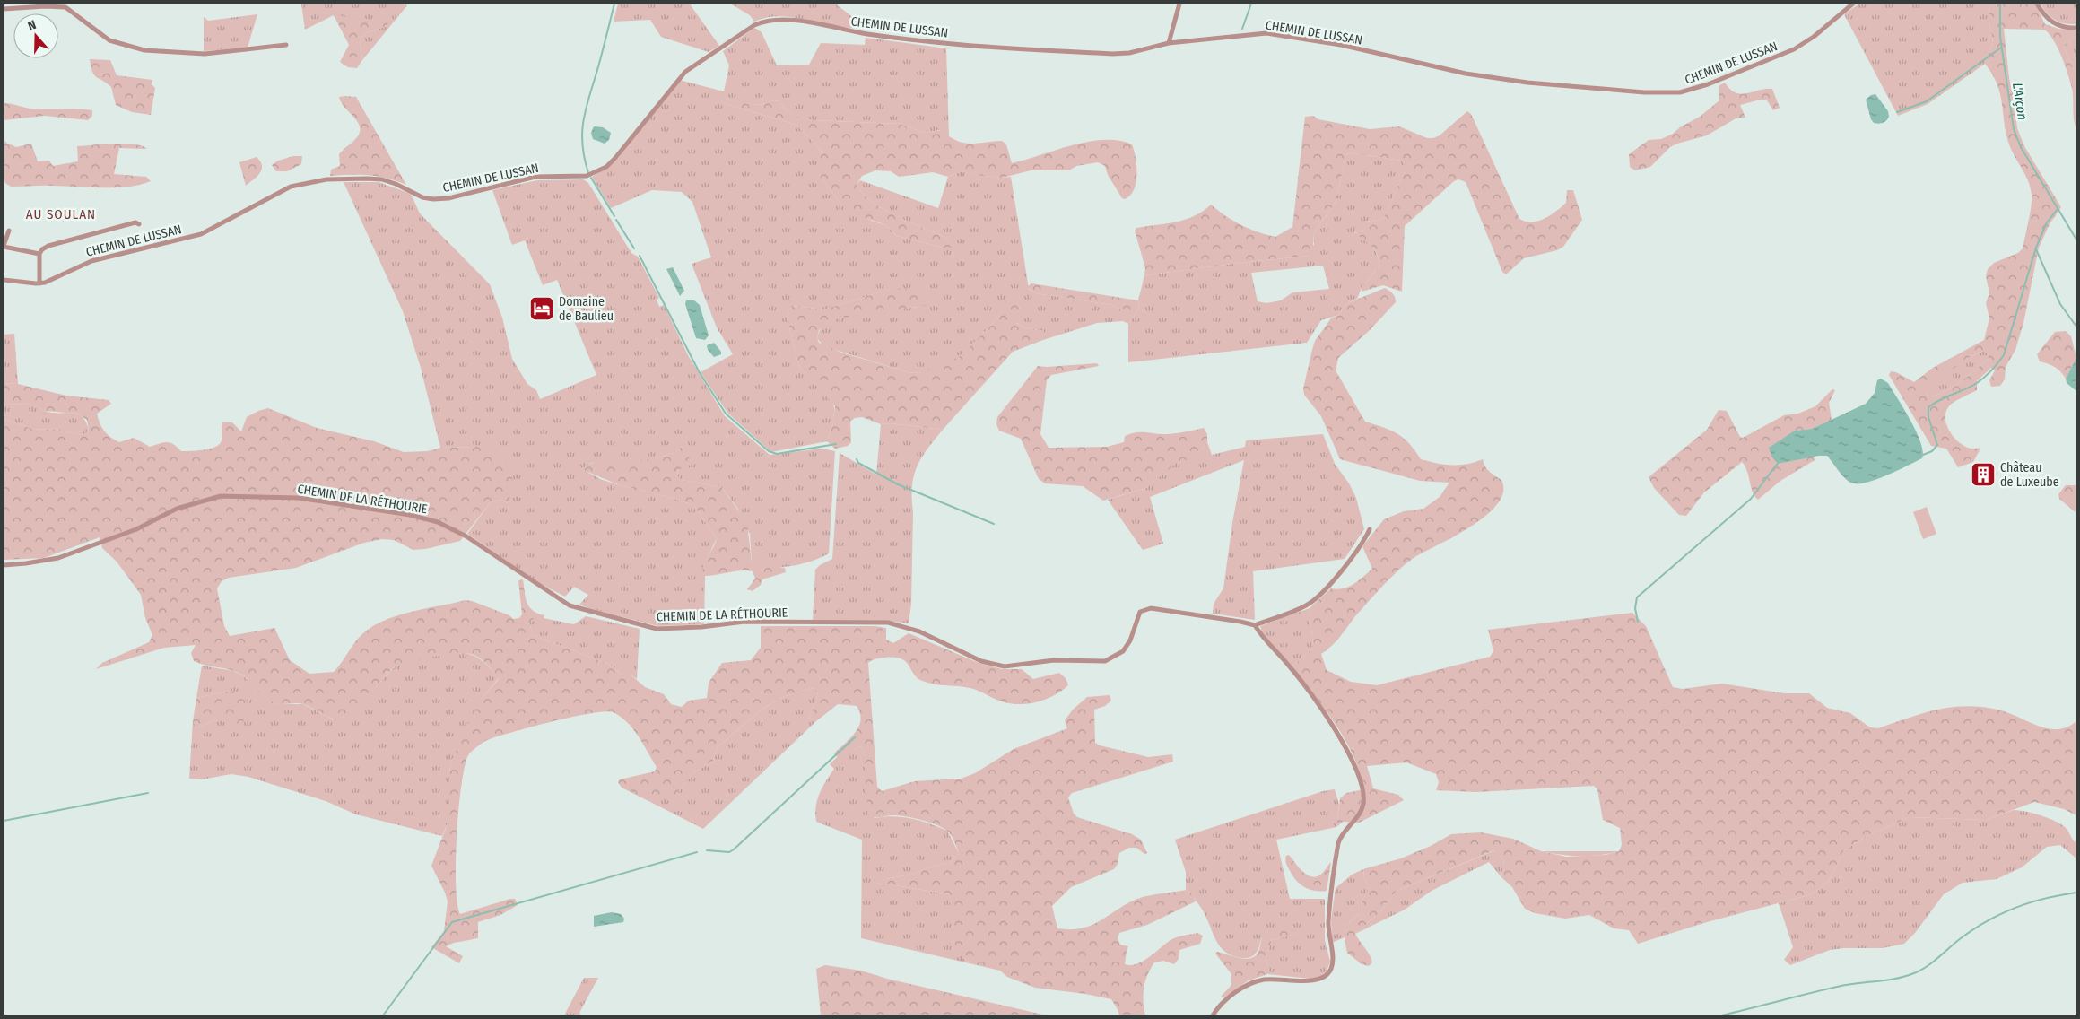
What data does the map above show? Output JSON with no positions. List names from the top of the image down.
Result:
{
  "streets": {
    "street": ["CHEMIN DE LUSSAN", "CHEMIN DE LA RÉTHOURIE"]
  },
  "districts": ["AU SOULAN"],
  "water": ["L'Arçon"],
  "places": {
    "hotel": ["Domaine de Baulieu"],
    "building": ["Château de Luxeube"]
  },
  "north": "top"
}
